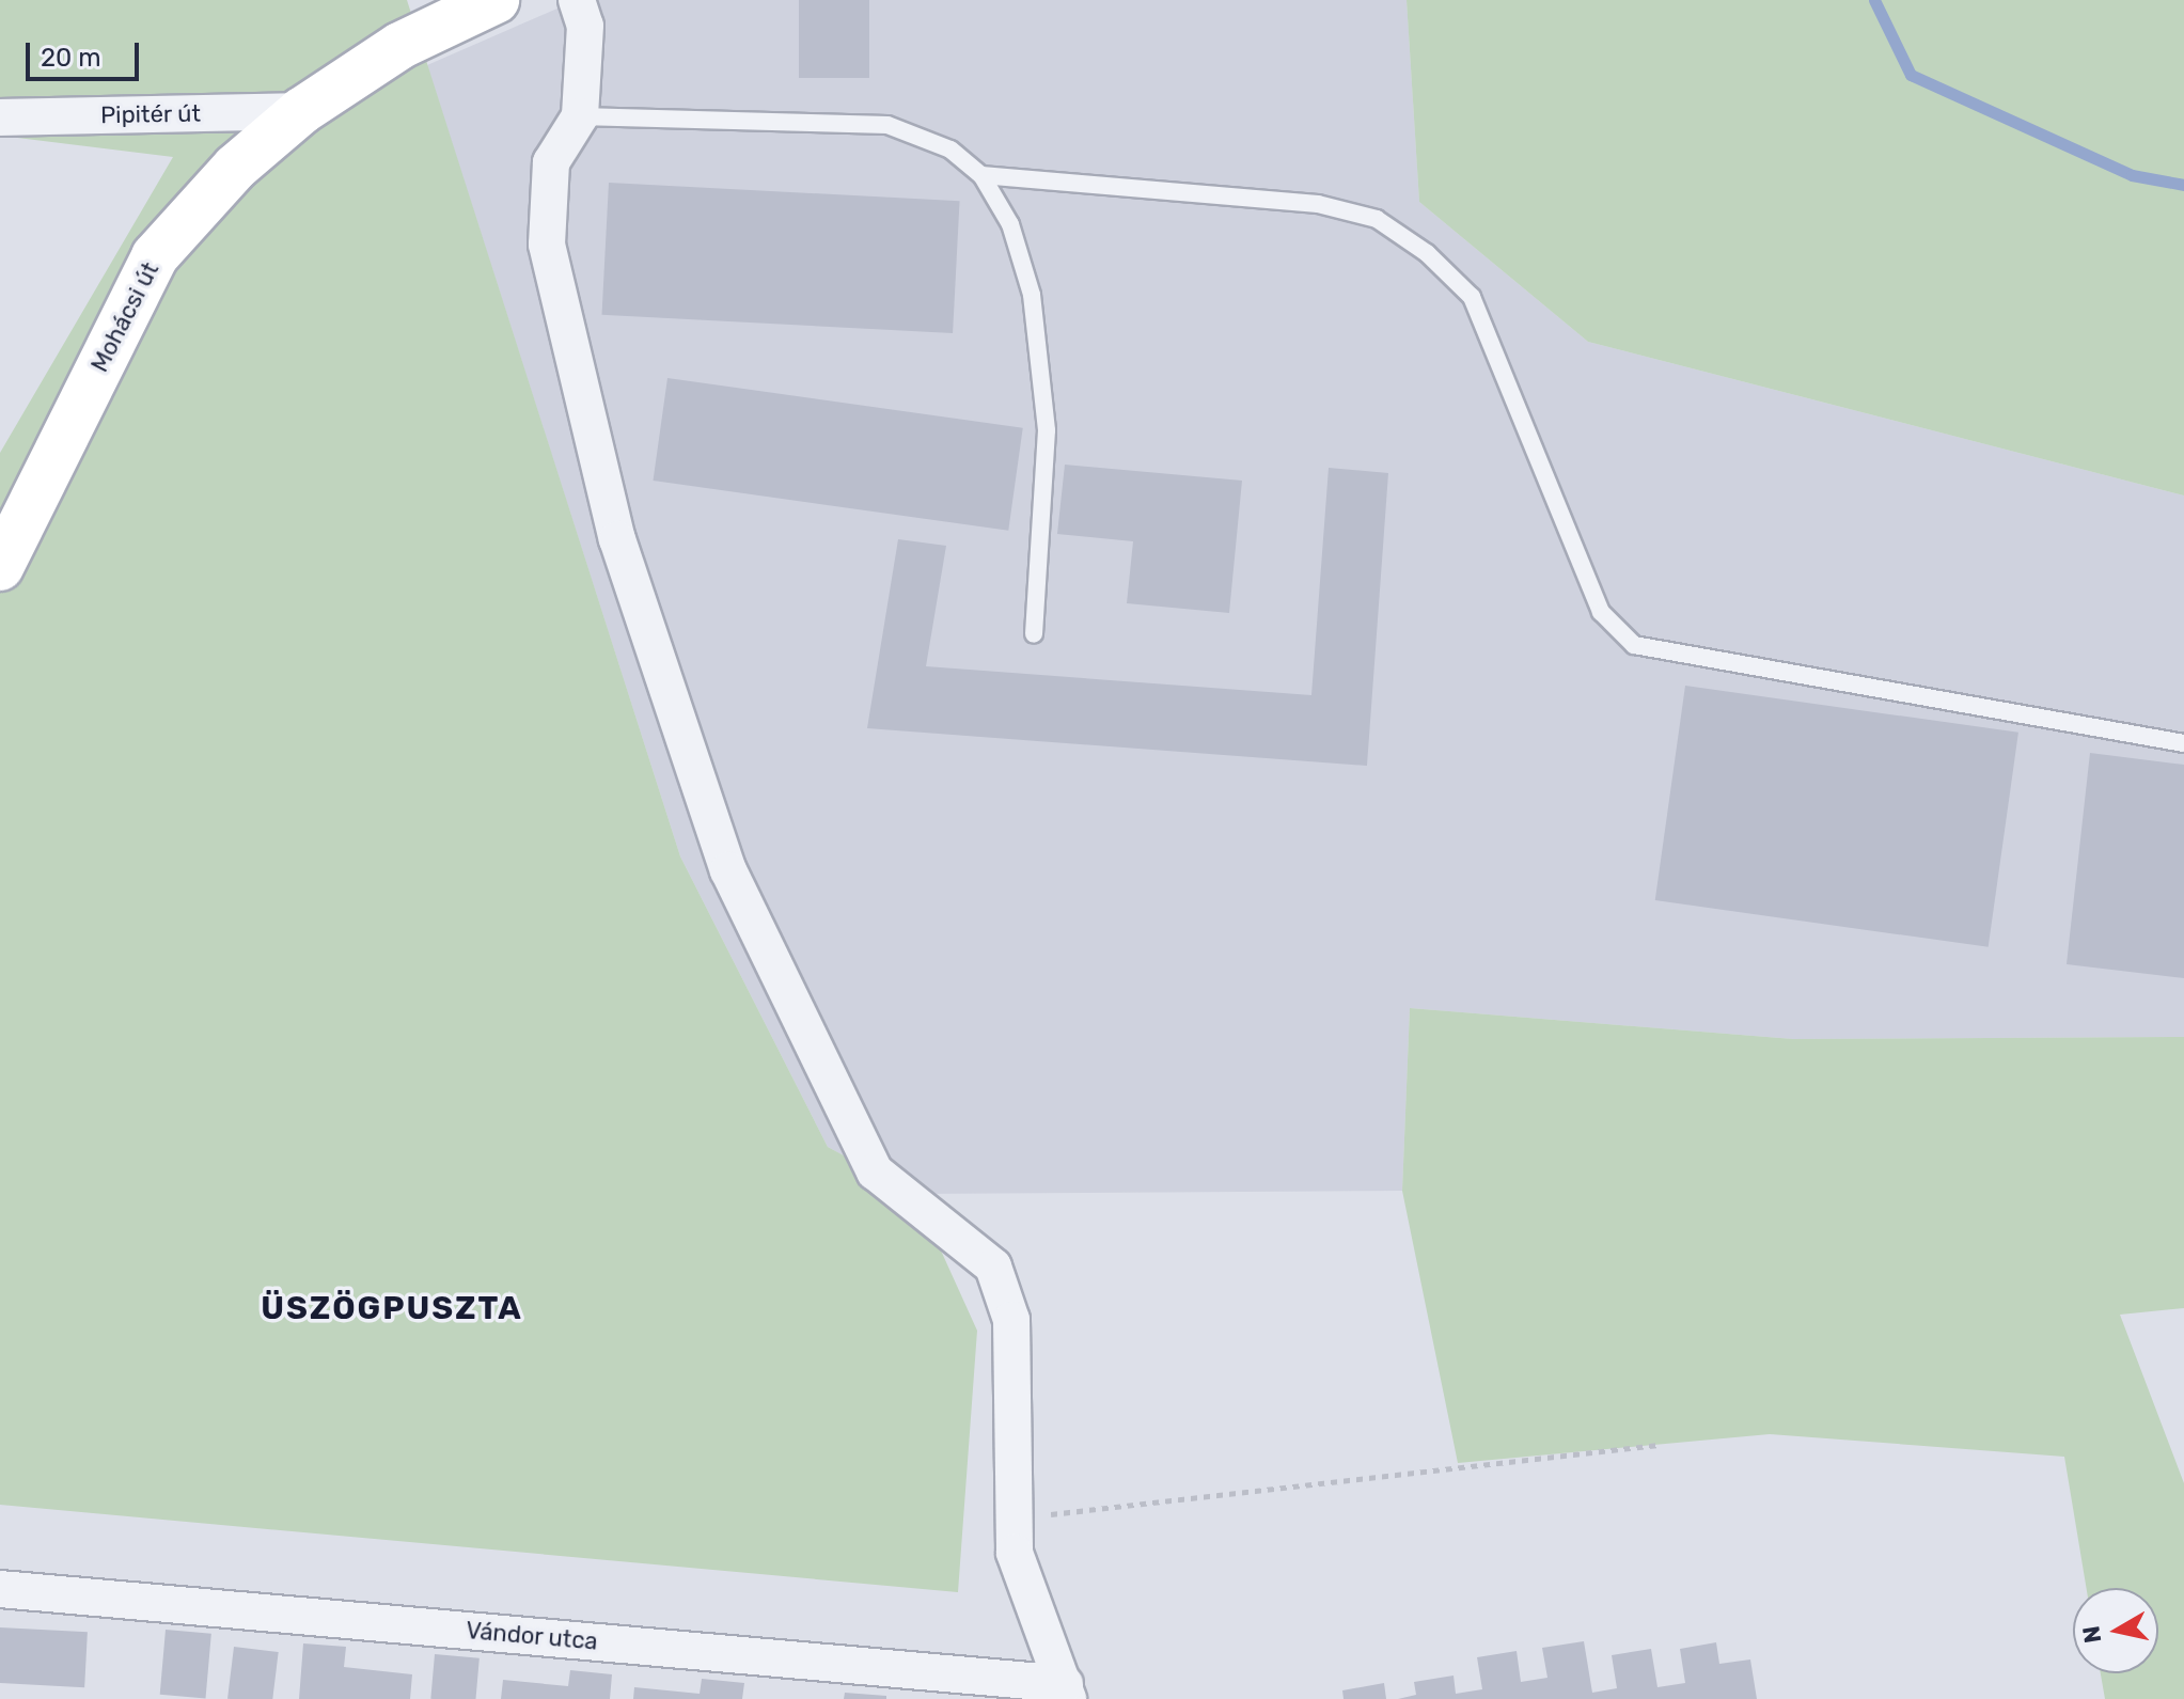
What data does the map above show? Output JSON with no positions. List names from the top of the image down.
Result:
{
  "streets": {
    "main road": ["Mohácsi út"],
    "street": ["Pipitér út", "Vándor utca"]
  },
  "crossings": [
    ["Pipitér út", "Mohácsi út"]
  ],
  "districts": ["ÜSZÖGPUSZTA"],
  "scale_bar": "20 m",
  "north": "left"
}
